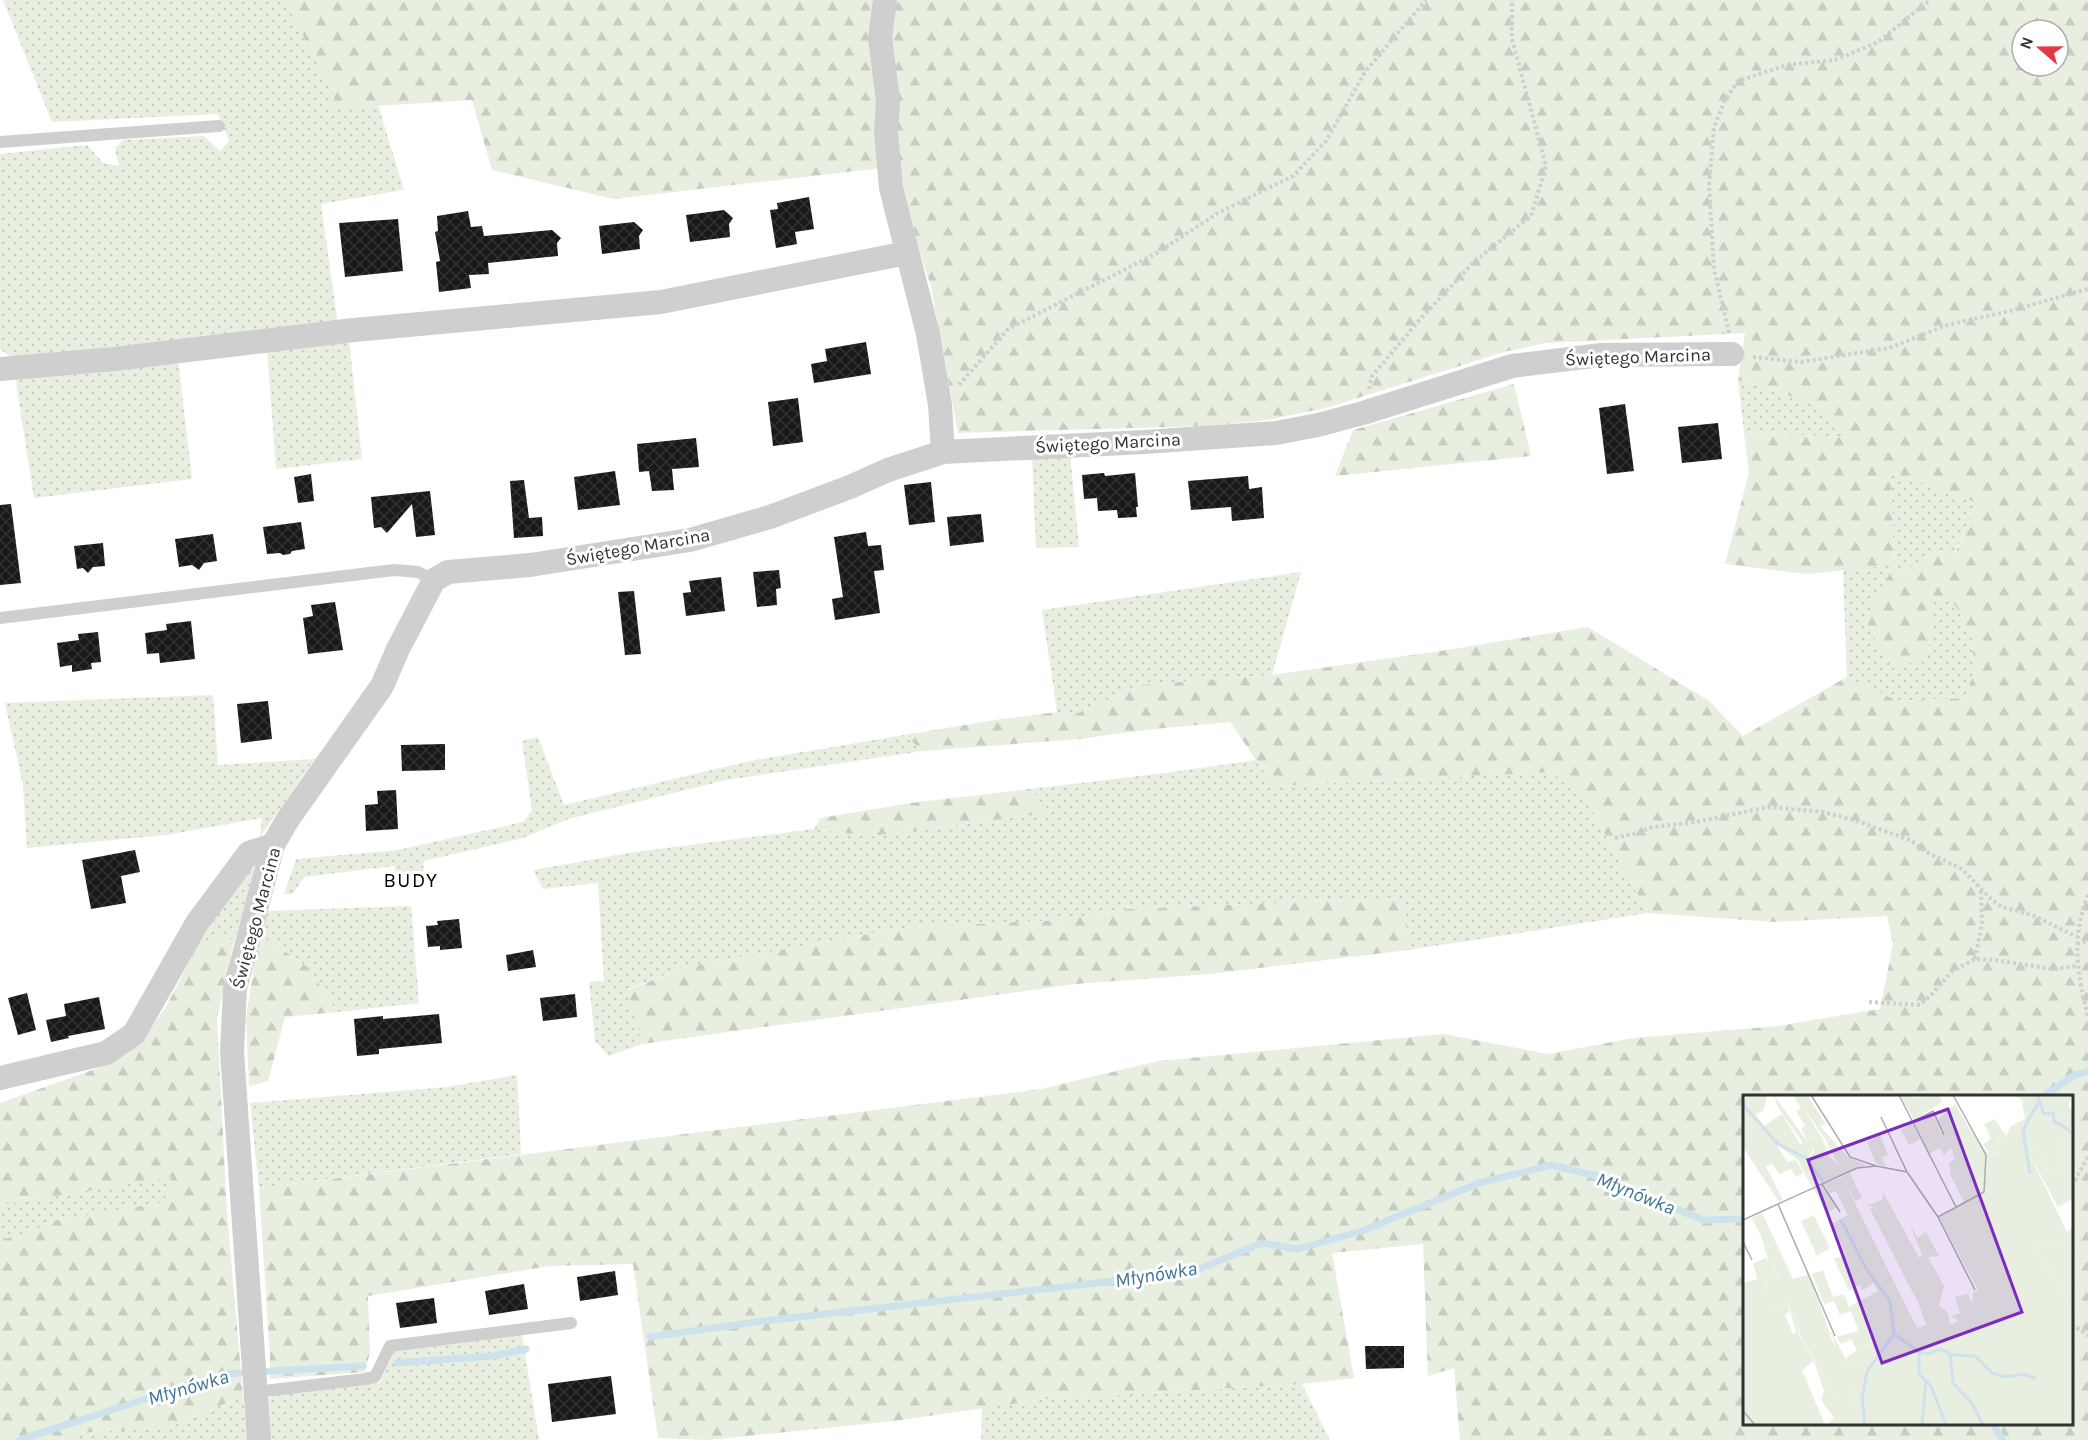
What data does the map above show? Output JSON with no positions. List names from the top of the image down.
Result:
{
  "streets": {
    "street": ["Świętego Marcina"]
  },
  "districts": ["BUDY"],
  "water": ["Młynówka"],
  "north": "left"
}
